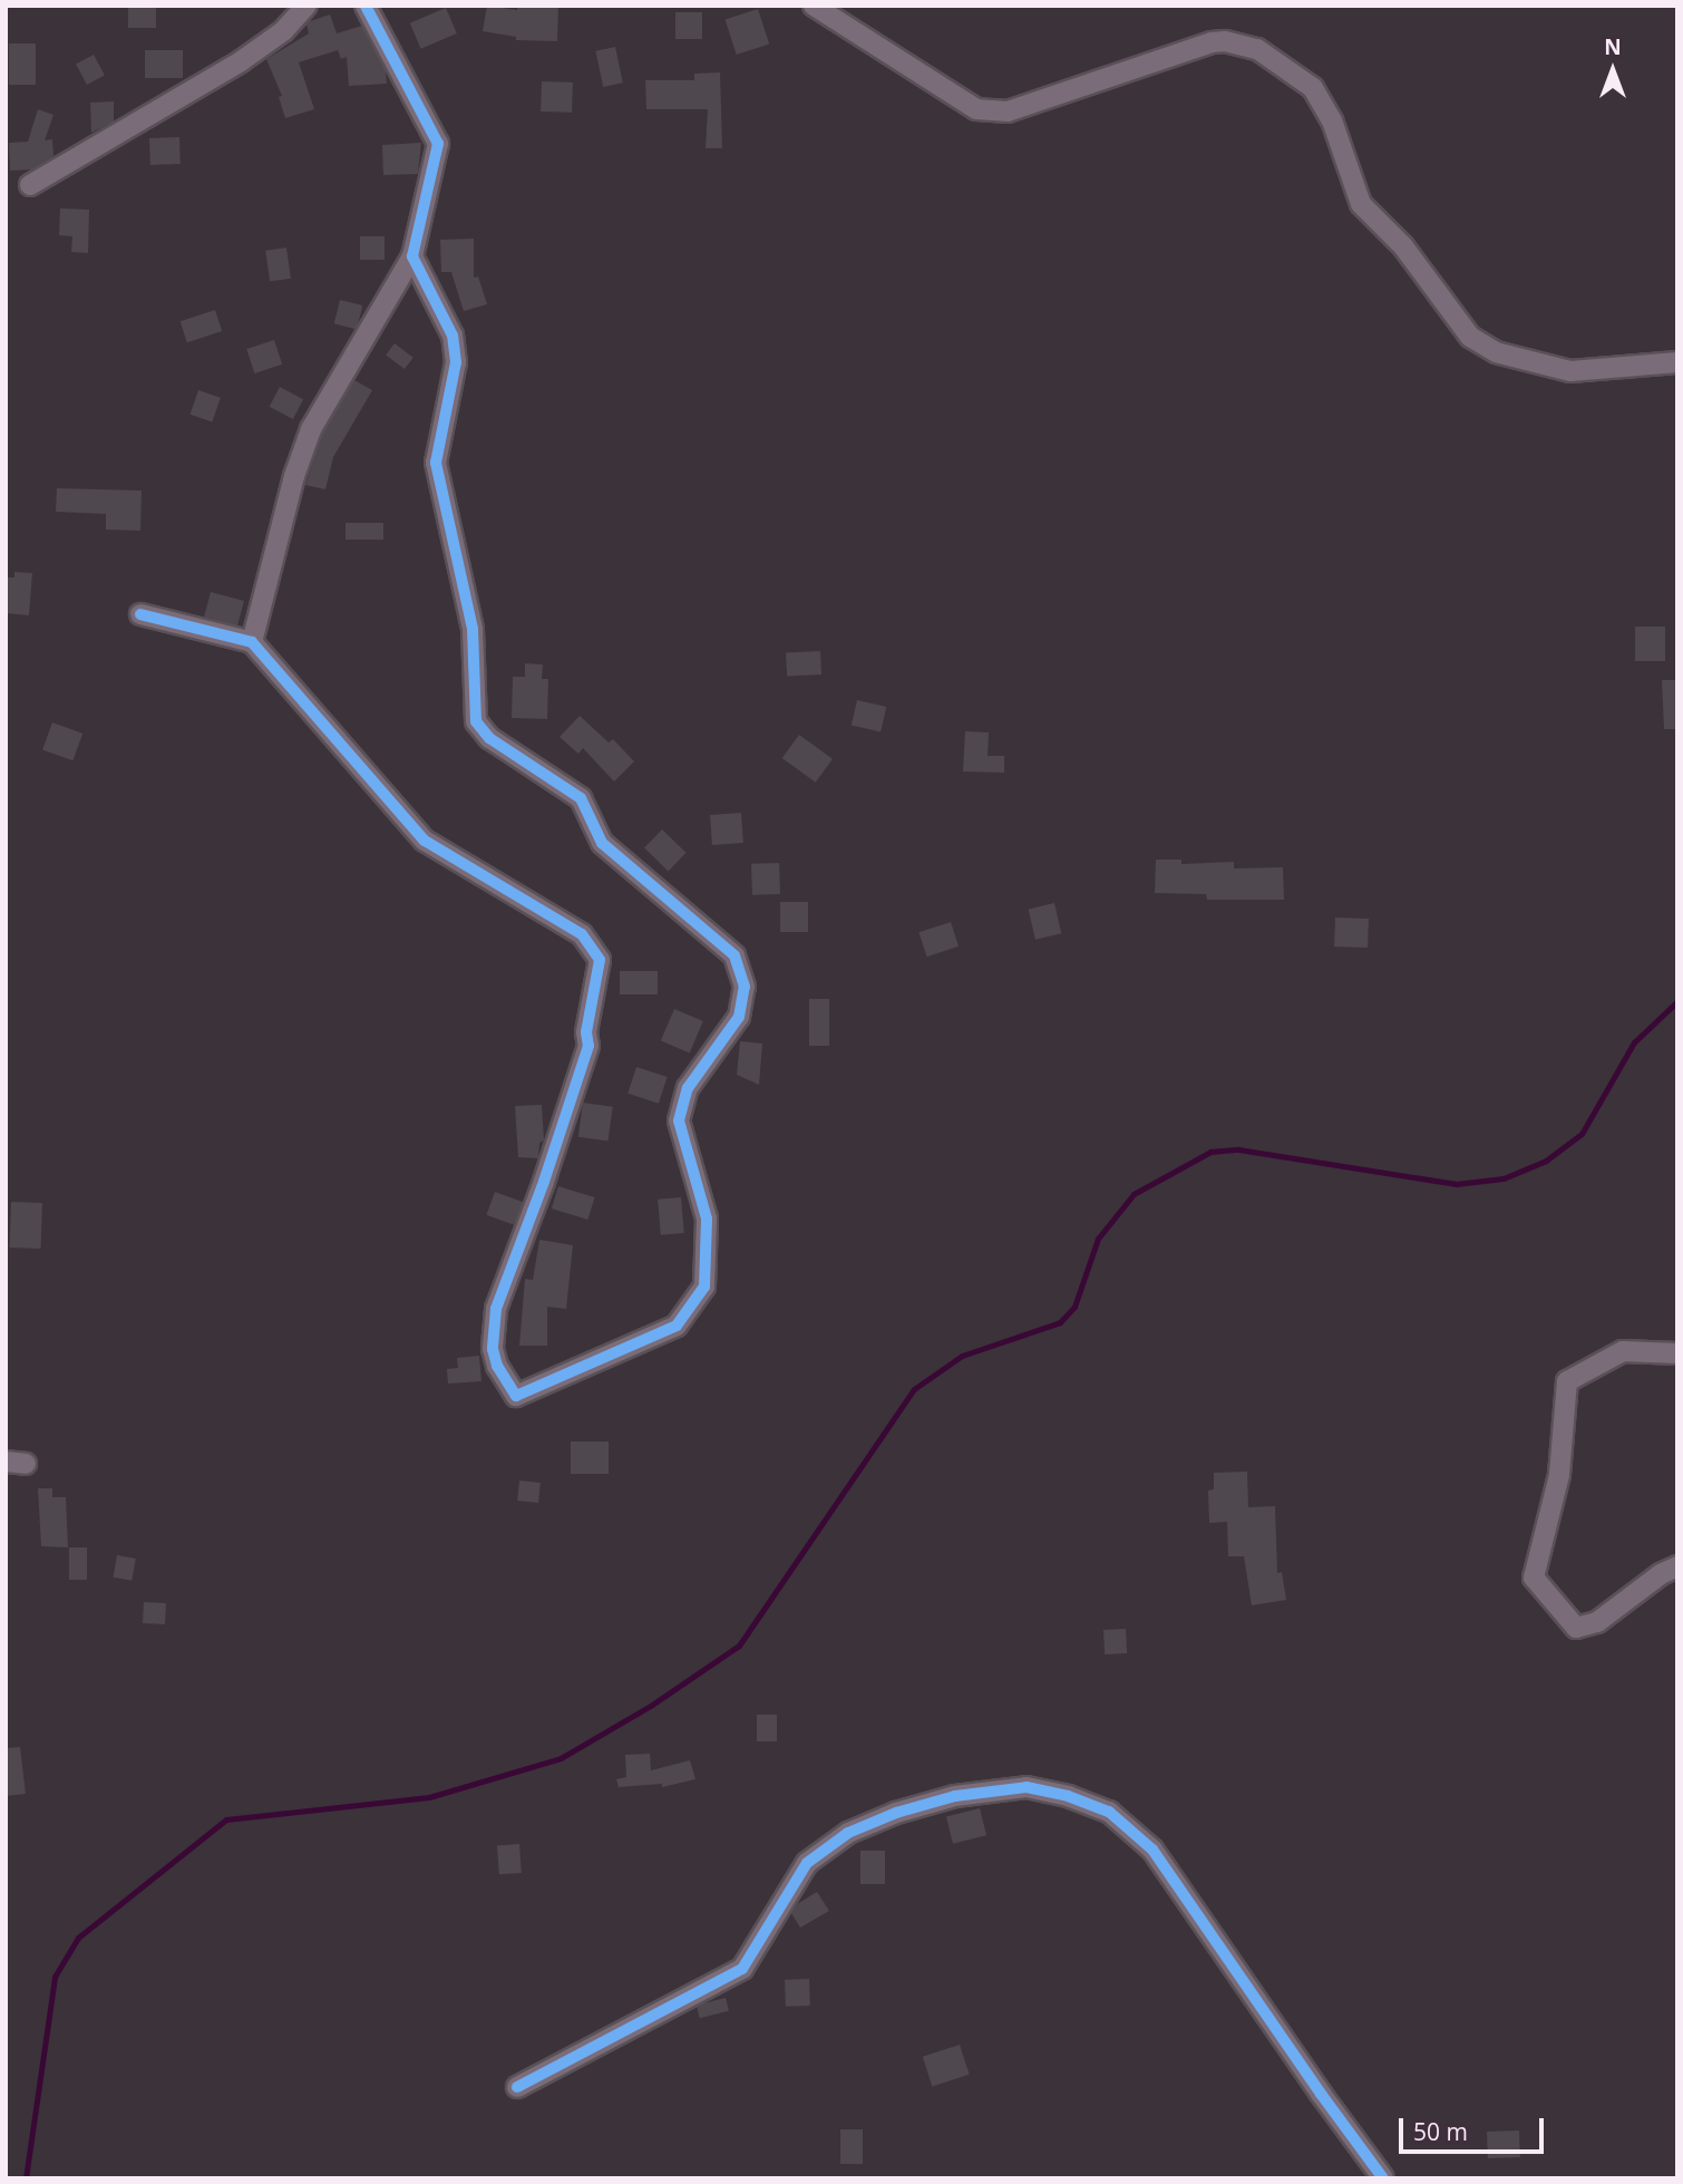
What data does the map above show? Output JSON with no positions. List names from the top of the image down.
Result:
{
  "scale_bar": "50 m",
  "north": "top"
}
